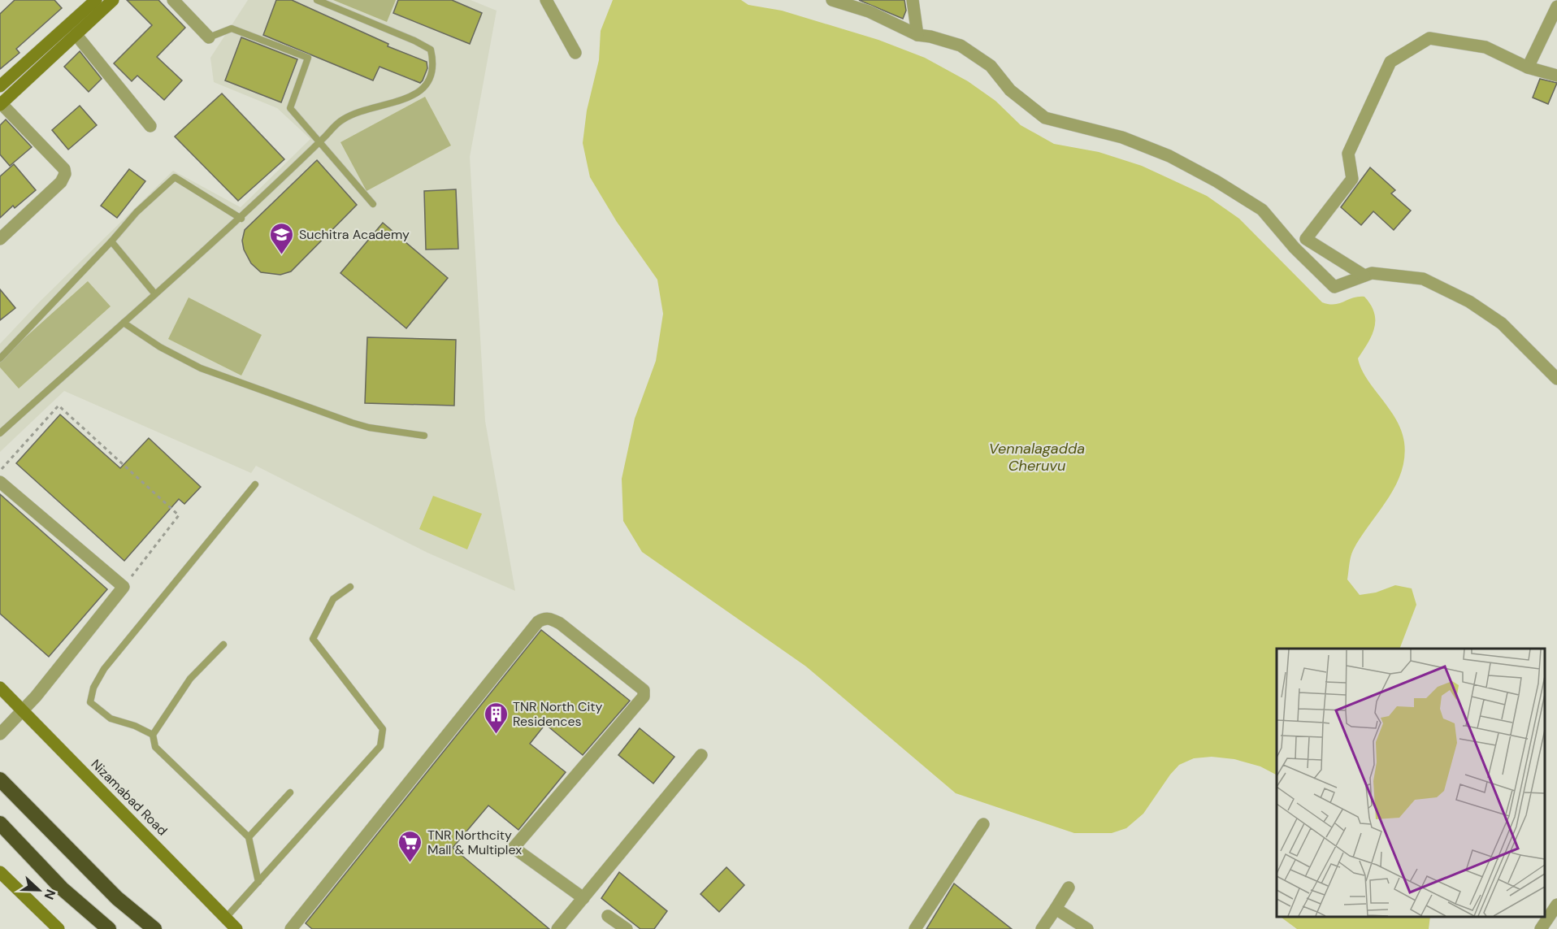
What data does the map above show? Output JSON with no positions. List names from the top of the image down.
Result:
{
  "streets": {
    "main road": ["Nizamabad Road"]
  },
  "water": ["Vennalagadda Cheruvu"],
  "places": {
    "school or university": ["Suchitra Academy"],
    "building": ["TNR North City Residences"],
    "supermarket": ["TNR Northcity Mall & Multiplex"]
  },
  "north": "right"
}
